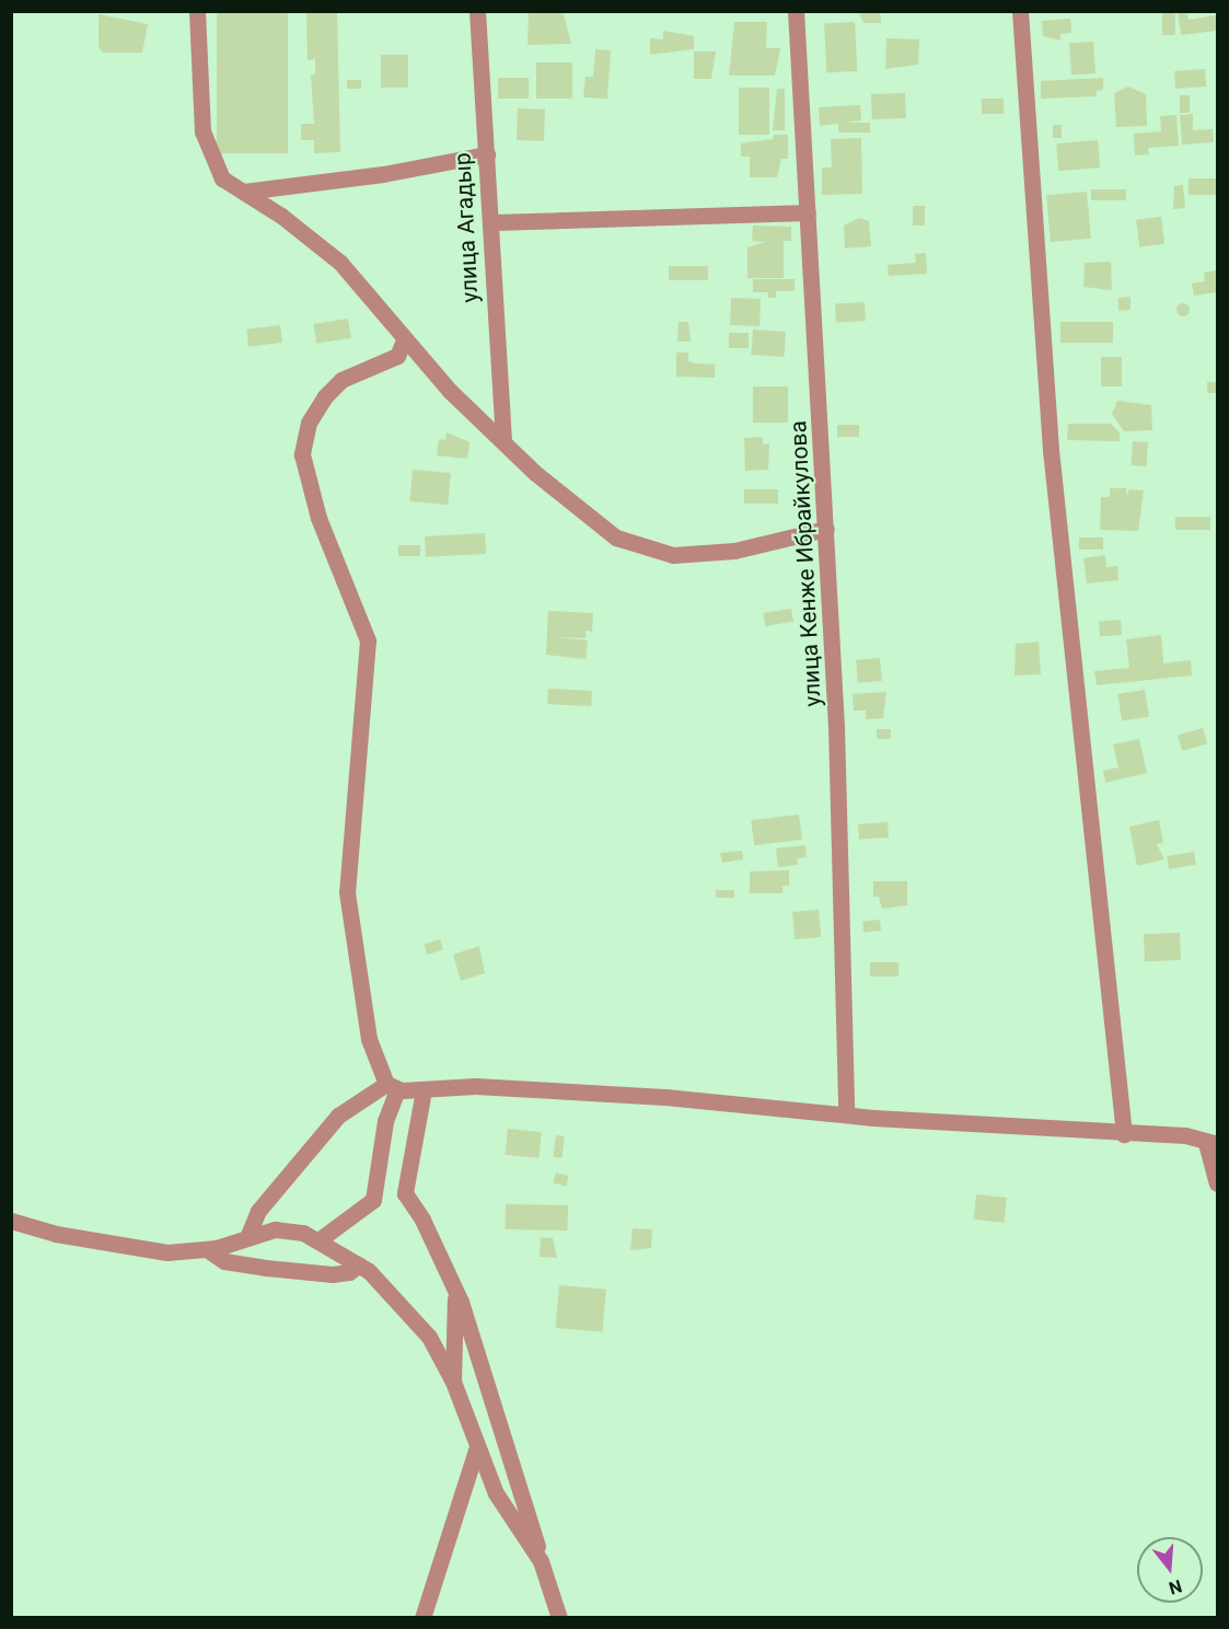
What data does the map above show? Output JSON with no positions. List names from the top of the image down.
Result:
{
  "streets": {
    "street": ["улица Агадыр", "улица Кенже Ибрайкулова"]
  },
  "north": "bottom"
}
